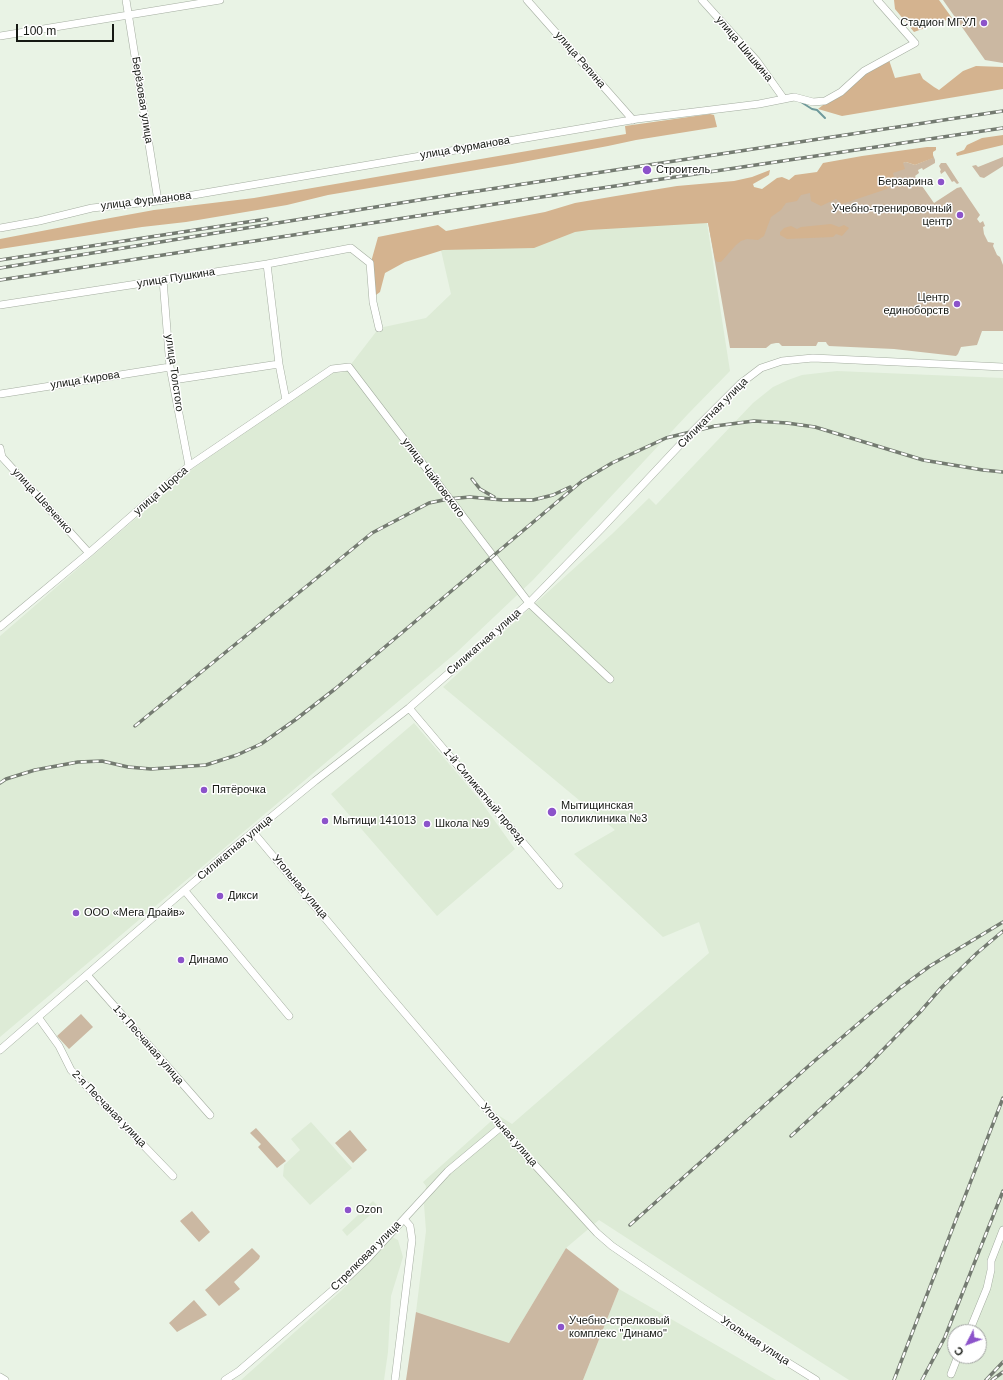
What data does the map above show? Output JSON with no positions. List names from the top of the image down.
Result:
{
  "streets": {
    "street": [
      "улица Шишкина",
      "улица Репина",
      "Берёзовая улица",
      "улица Фурманова",
      "улица Пушкина",
      "улица Толстого",
      "улица Кирова",
      "Силикатная улица",
      "улица Чайковского",
      "улица Щорса",
      "улица Шевченко",
      "1-й Силикатный проезд",
      "Угольная улица",
      "1-я Песчаная улица",
      "2-я Песчаная улица",
      "Стрелковая улица"
    ]
  },
  "crossings": [
    ["улица Шишкина", "улица Фурманова"],
    ["улица Репина", "улица Фурманова"],
    ["Берёзовая улица", "улица Фурманова"],
    ["улица Пушкина", "улица Толстого"],
    ["улица Толстого", "улица Кирова"],
    ["улица Толстого", "улица Щорса"],
    ["Силикатная улица", "улица Чайковского"],
    ["Силикатная улица", "1-й Силикатный проезд"],
    ["Силикатная улица", "Угольная улица"],
    ["Силикатная улица", "1-я Песчаная улица"],
    ["Силикатная улица", "2-я Песчаная улица"],
    ["улица Чайковского", "улица Щорса"],
    ["улица Щорса", "улица Шевченко"],
    ["Угольная улица", "Стрелковая улица"]
  ],
  "places": [
    "Стадион МГУЛ",
    "Строитель",
    "Берзарина",
    "Учебно-тренировочный центр",
    "Центр единоборств",
    "Пятёрочка",
    "Мытищинская поликлиника №3",
    "Мытищи 141013",
    "Школа №9",
    "Дикси",
    "ООО «Мега Драйв»",
    "Динамо",
    "Ozon",
    "Учебно-стрелковый комплекс \"Динамо\""
  ],
  "scale_bar": "100 m",
  "north": "bottom left"
}
